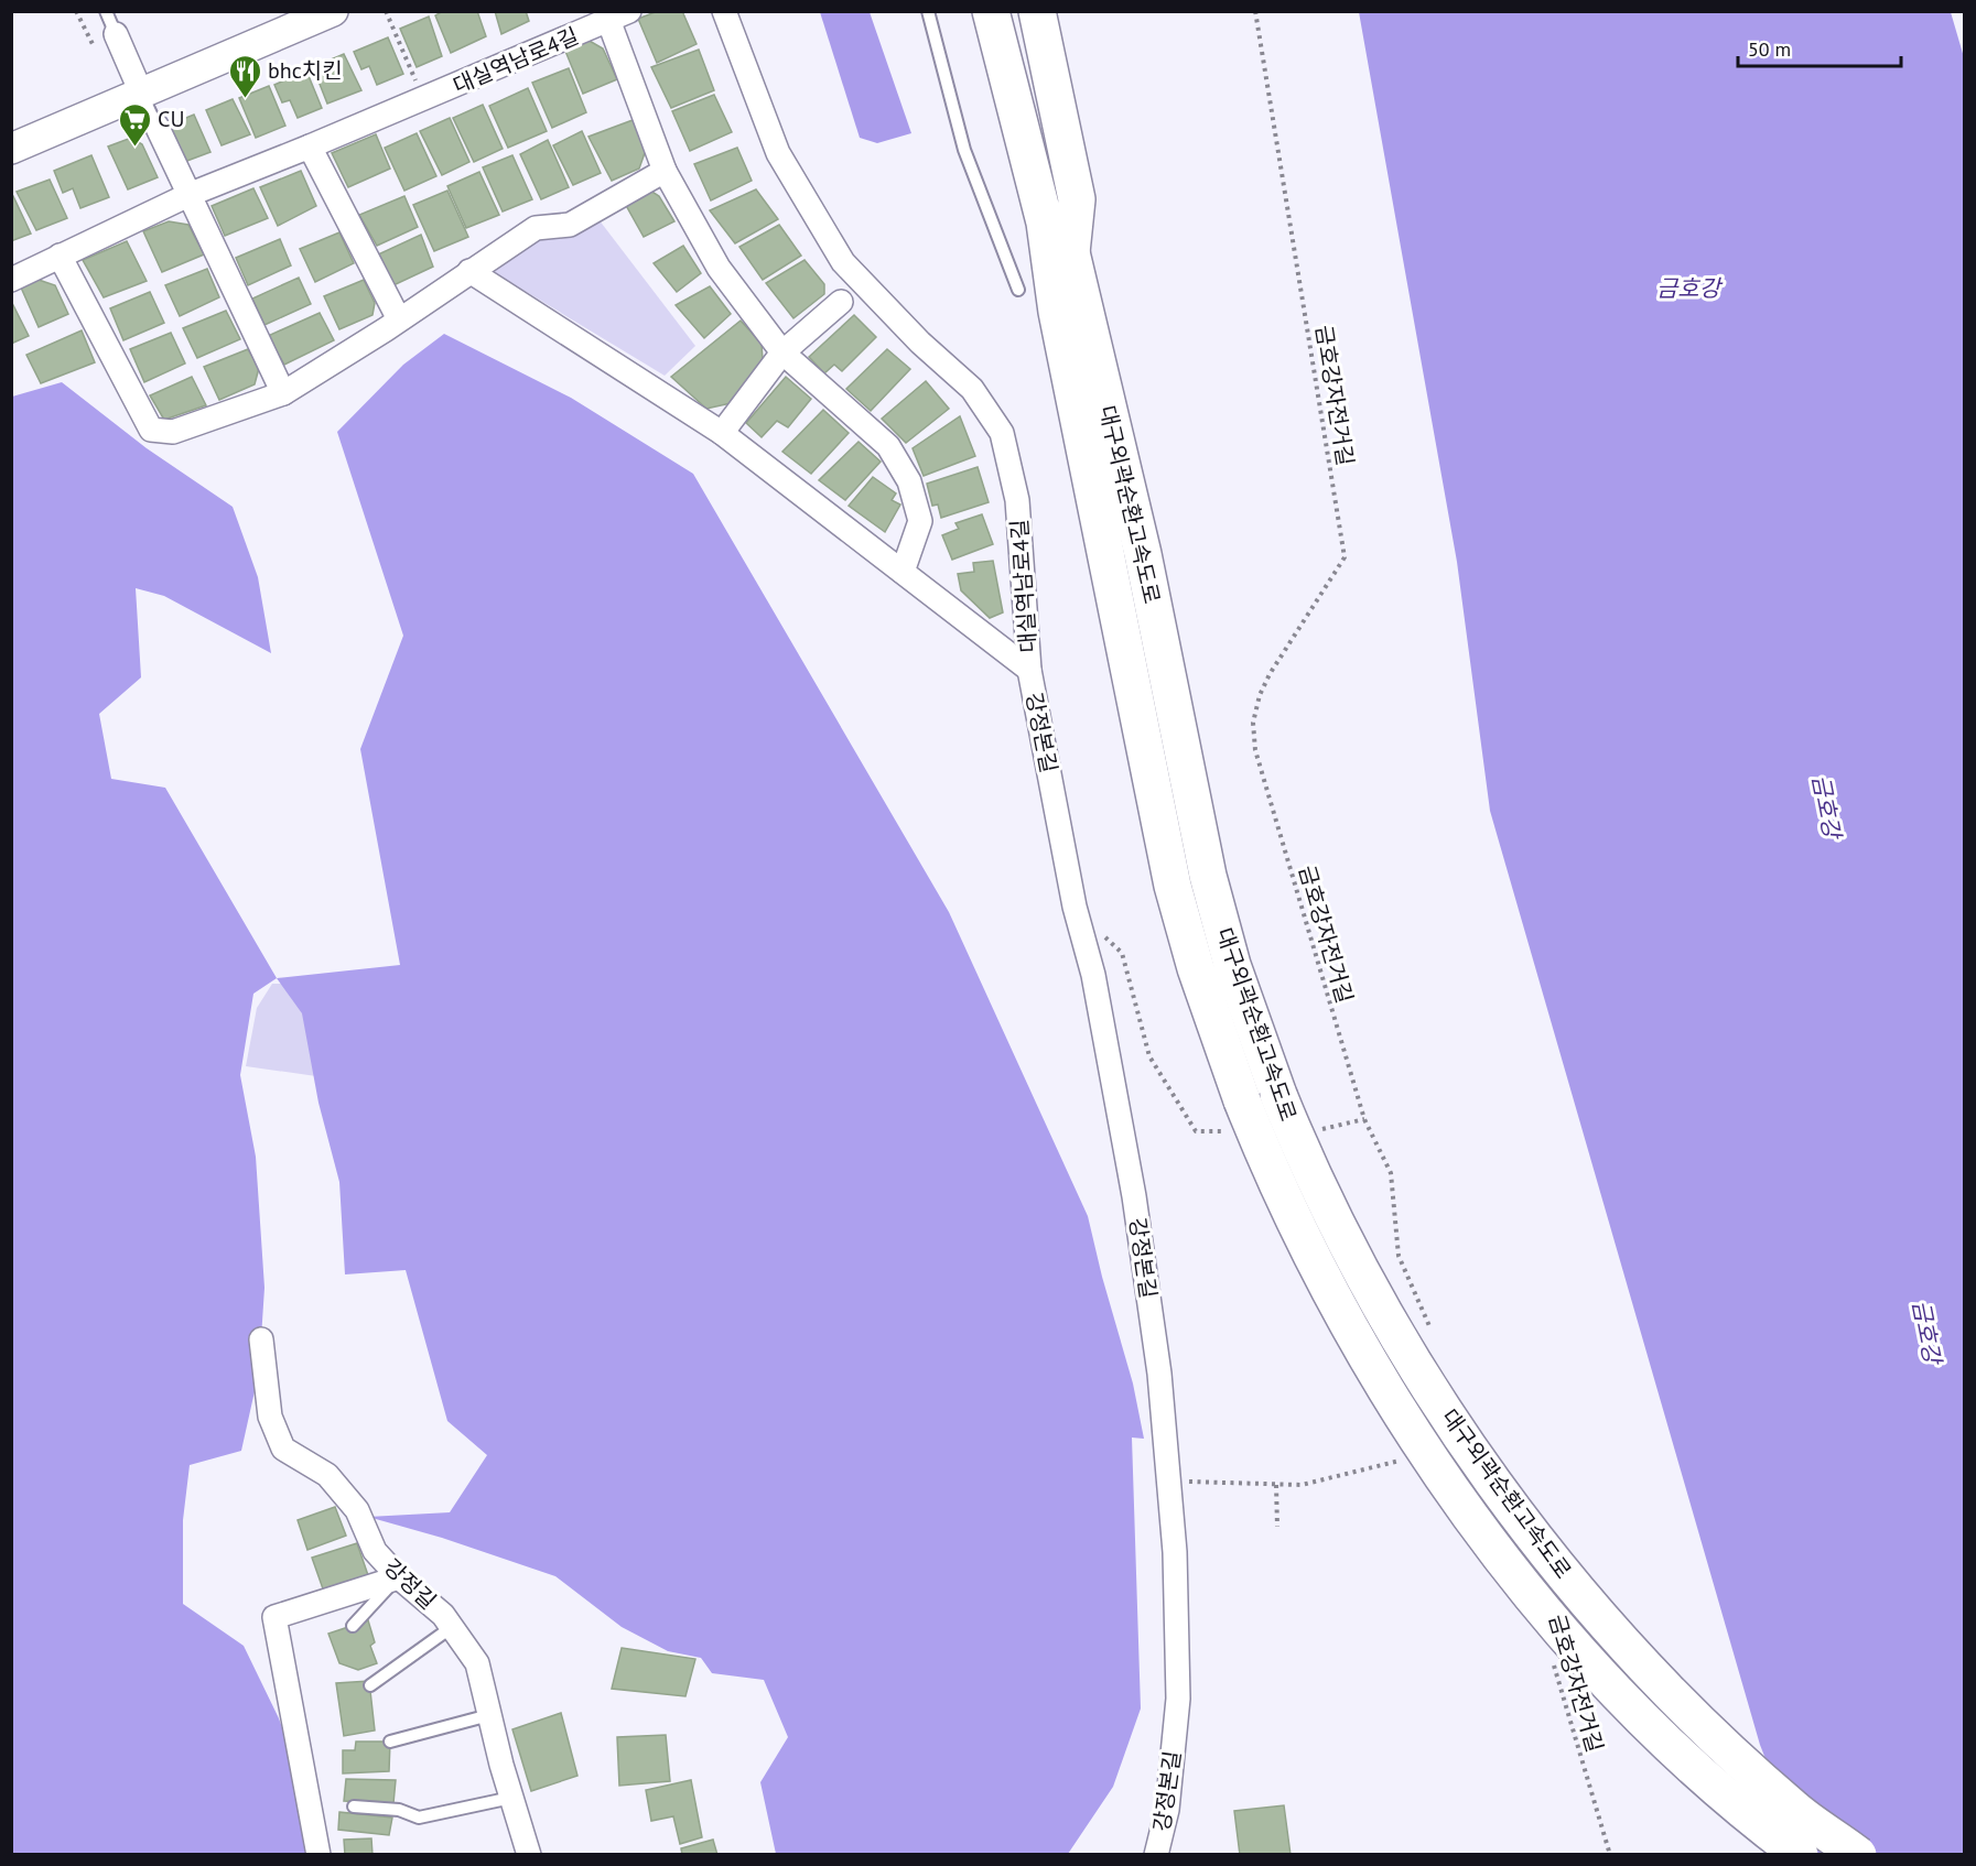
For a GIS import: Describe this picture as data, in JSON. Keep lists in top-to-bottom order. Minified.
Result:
{"streets":{"highway":["대구외곽순환고속도로"],"street":["대실역남로4길","강정본길","강정길"],"path":["금호강자전거길"]},"crossings":[["대실역남로4길","강정본길"]],"water":["금호강"],"places":{"restaurant":["bhc치킨"],"supermarket":["CU"]},"scale_bar":"50 m"}
